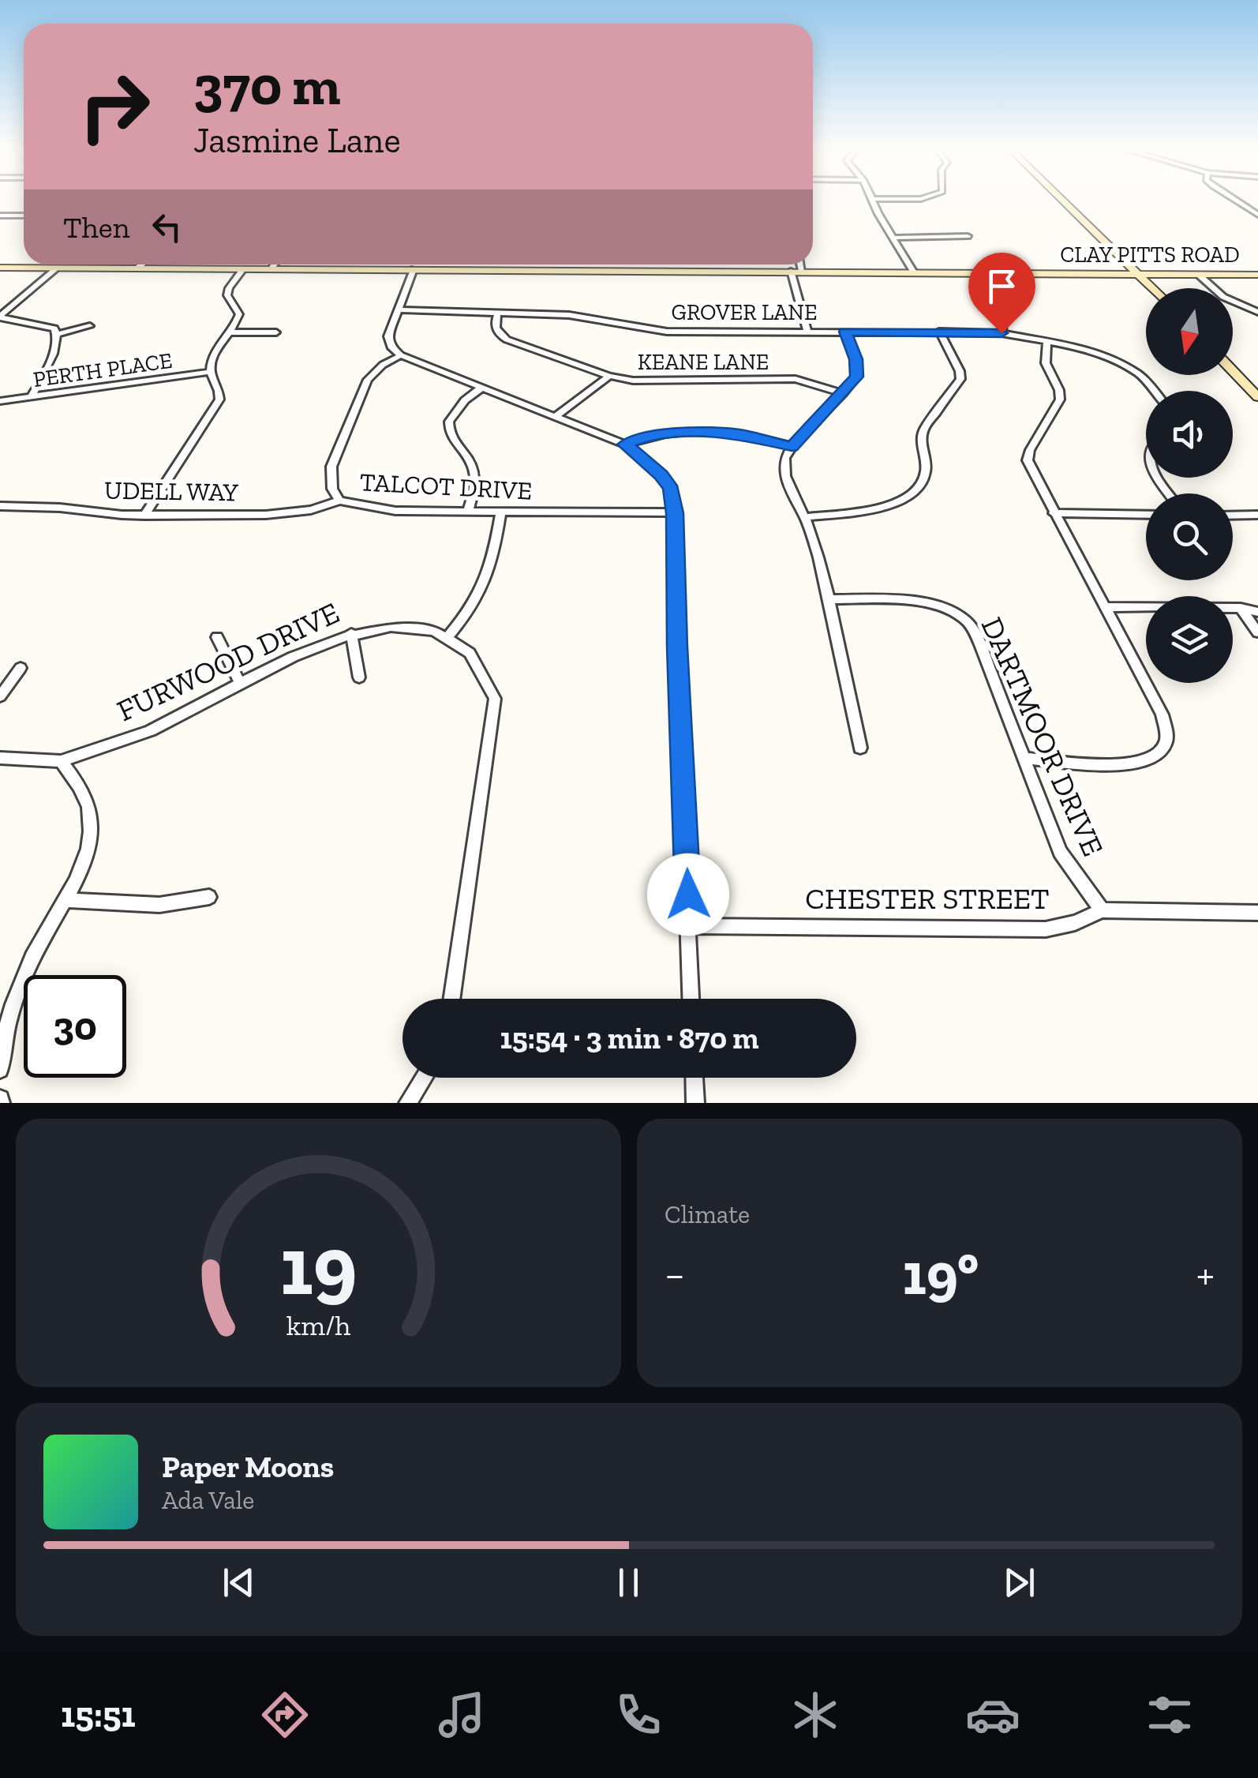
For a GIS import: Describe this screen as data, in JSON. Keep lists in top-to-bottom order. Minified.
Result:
{"streets":{"street":["CLAY PITTS ROAD","GROVER LANE","KEANE LANE","PERTH PLACE","TALCOT DRIVE","UDELL WAY","FURWOOD DRIVE","DARTMOOR DRIVE","CHESTER STREET"]},"crossings":[["GROVER LANE","KEANE LANE"],["TALCOT DRIVE","UDELL WAY"],["DARTMOOR DRIVE","CHESTER STREET"]],"north":"bottom","page":{"turn":["370 m","Jasmine Lane"],"then":"Then","limit":"30","trip":"15:54 · 3 min · 870 m","tile":"Climate","heat":["−","19°","+"],"song":["Paper Moons","Ada Vale"],"tabs":"15:51","gauge":["19","km/h"]}}
